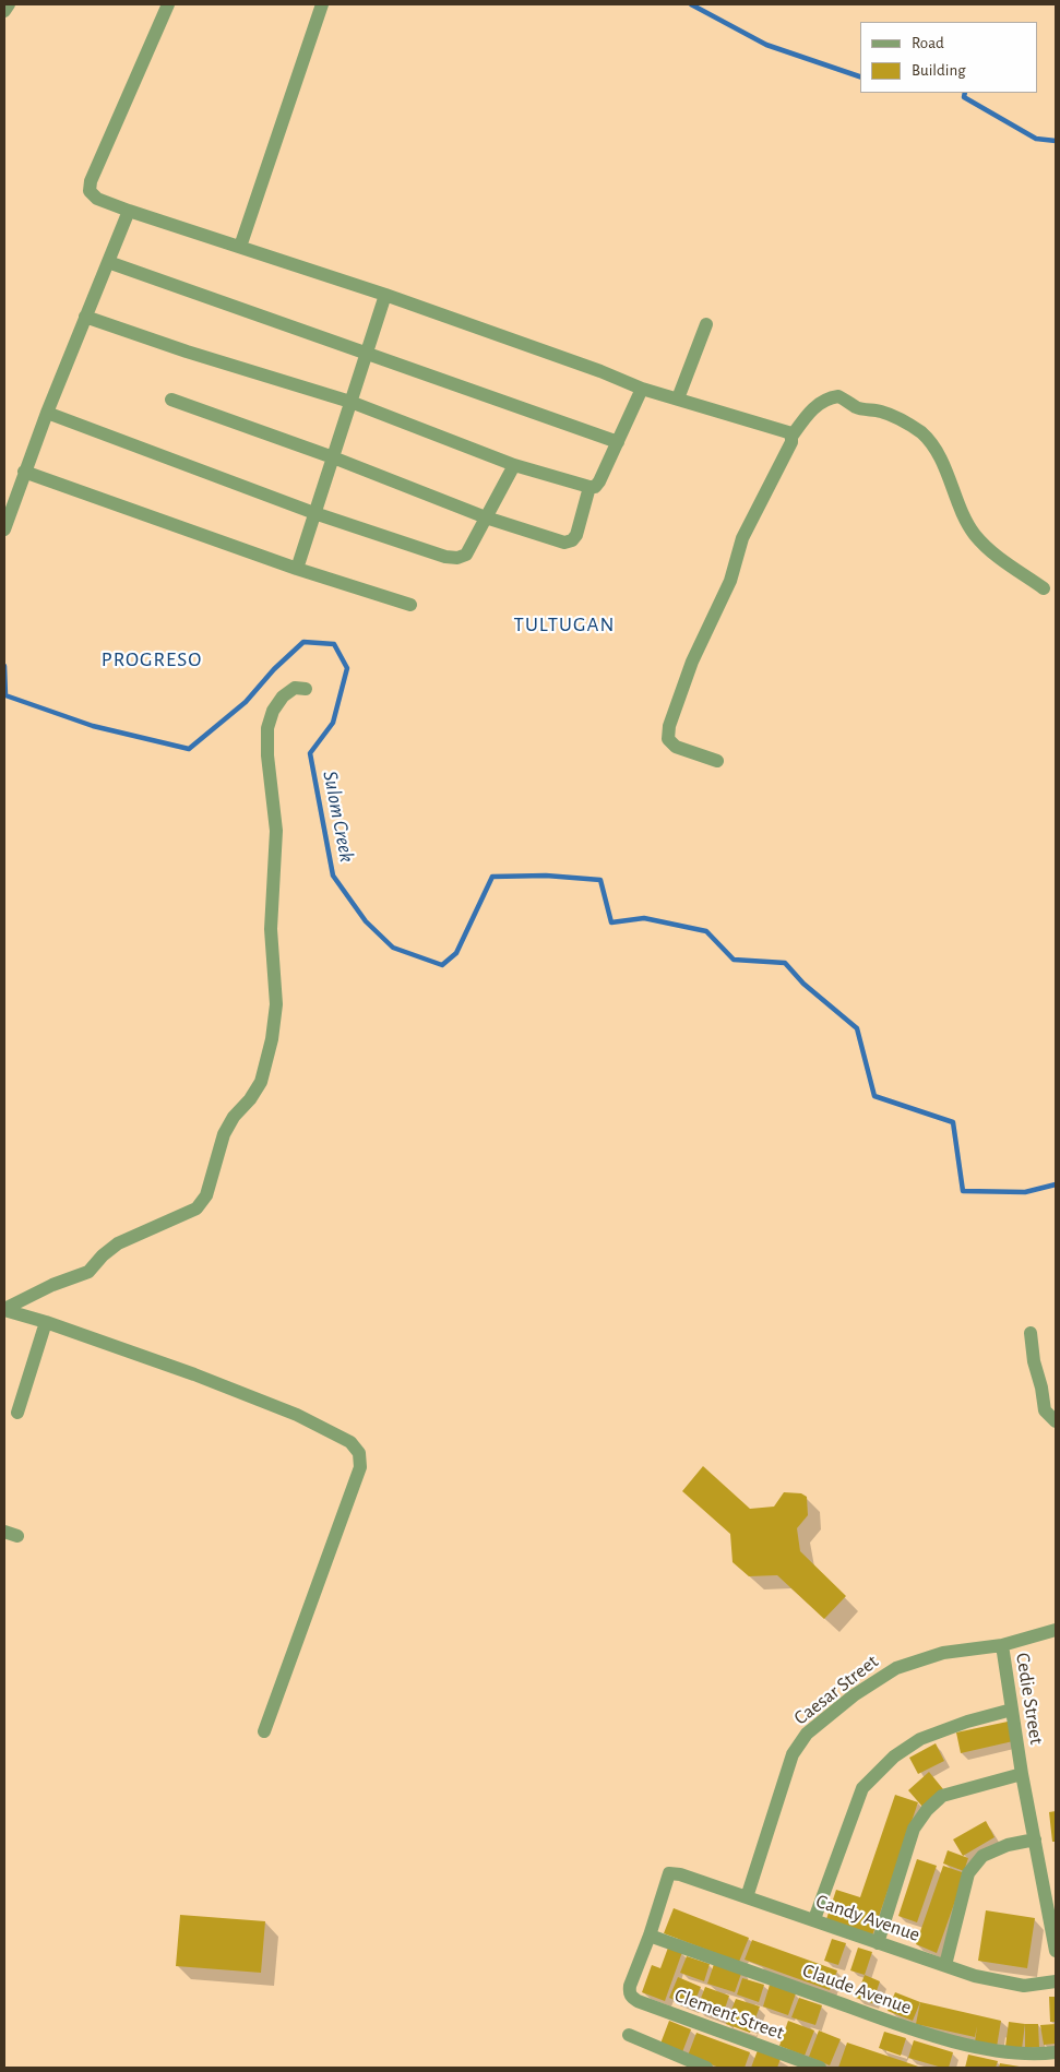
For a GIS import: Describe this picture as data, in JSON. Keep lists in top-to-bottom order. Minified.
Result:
{"streets":{"street":["Caesar Street","Cedie Street","Candy Avenue","Claude Avenue","Clement Street"]},"crossings":[["Caesar Street","Cedie Street"],["Caesar Street","Candy Avenue"],["Candy Avenue","Claude Avenue"],["Candy Avenue","Clement Street"],["Claude Avenue","Clement Street"]],"districts":["TULTUGAN","PROGRESO"],"water":["Sulom Creek"],"legend":["Road","Building"]}
